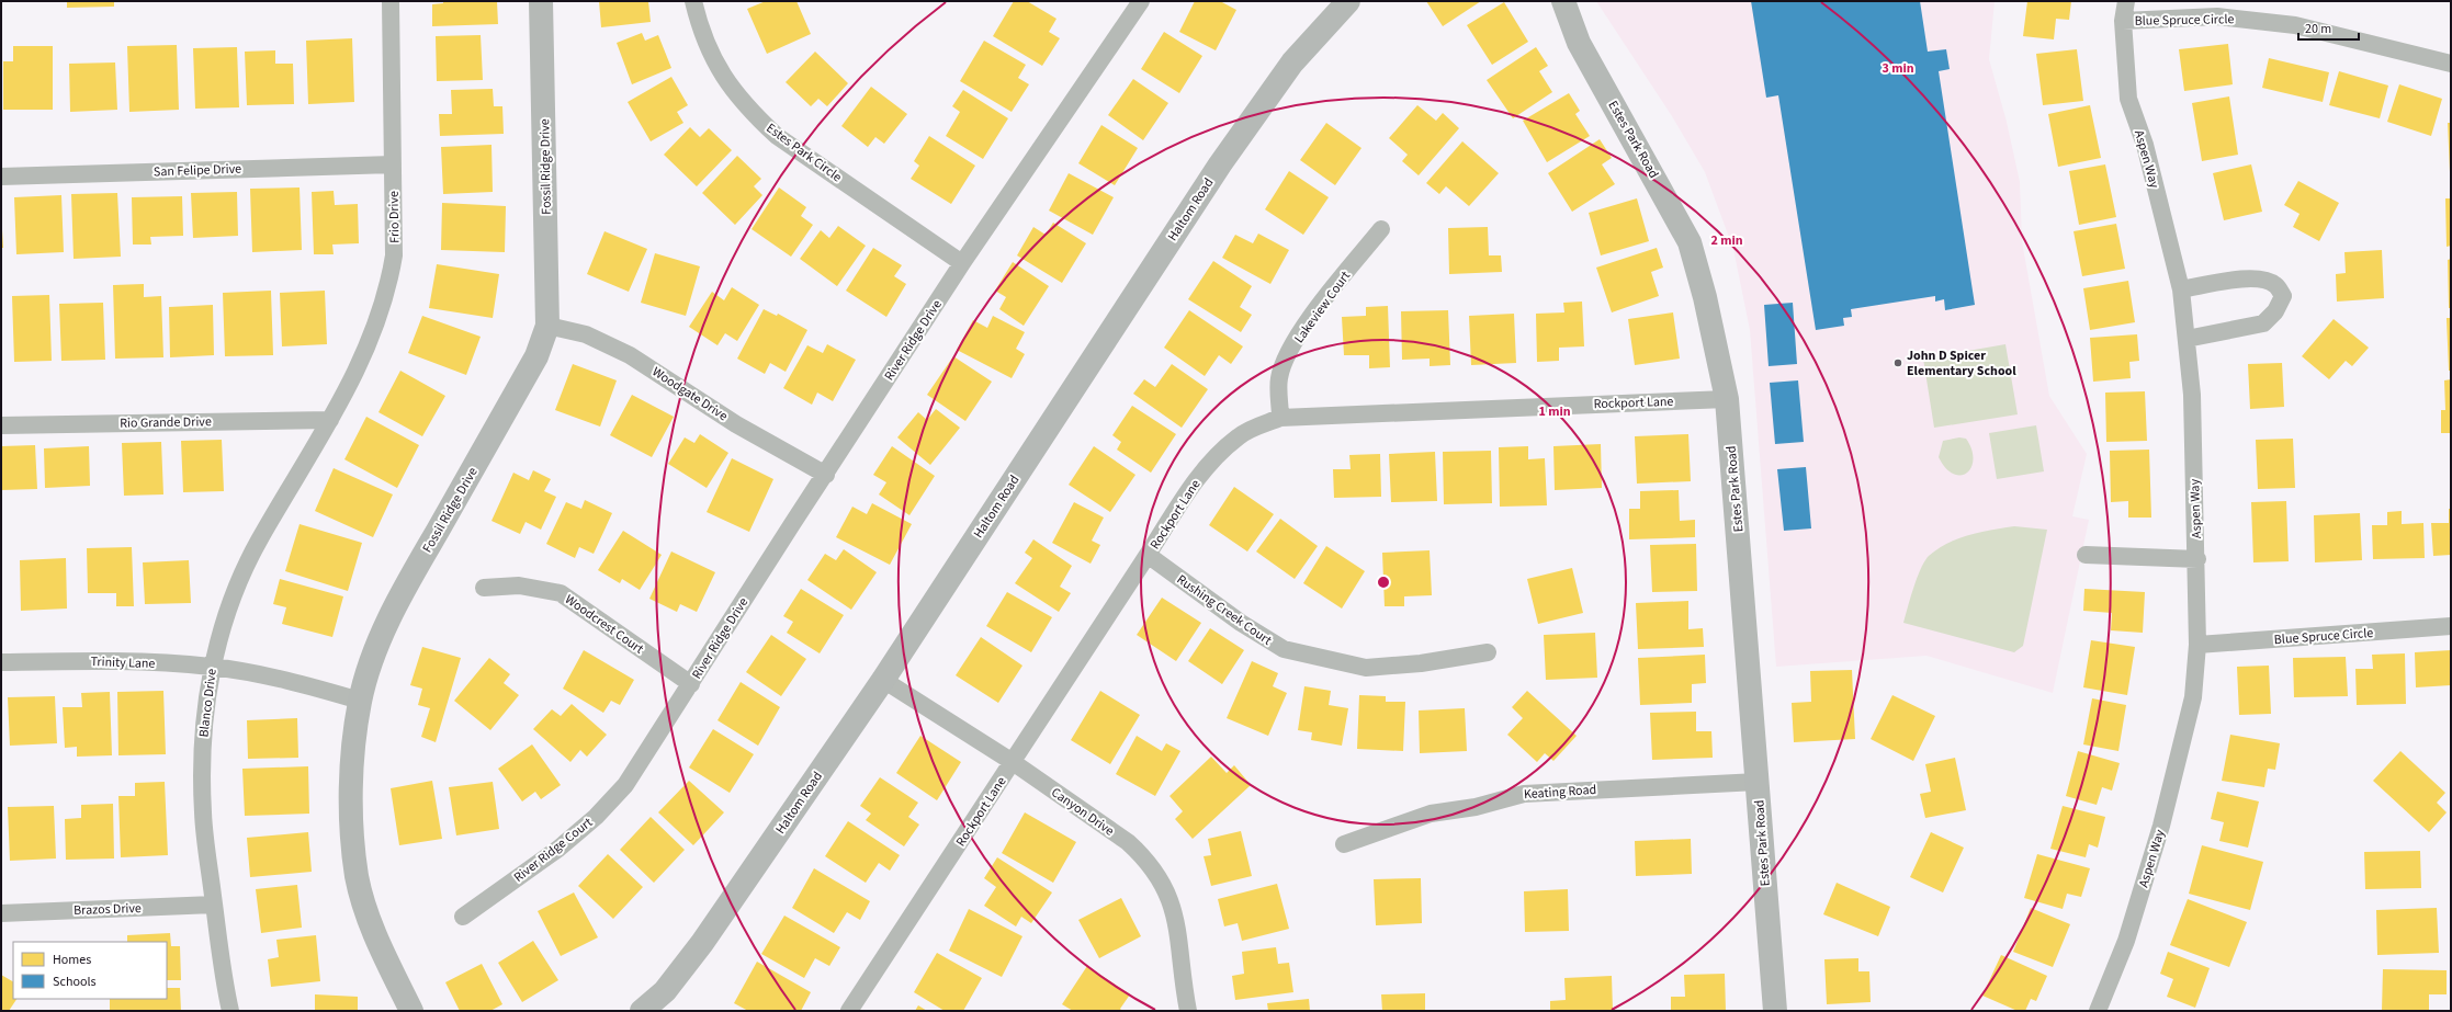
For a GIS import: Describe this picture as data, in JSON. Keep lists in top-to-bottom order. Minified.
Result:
{"streets":{"street":["Blue Spruce Circle","Estes Park Road","Estes Park Circle","Aspen Way","Fossil Ridge Drive","San Felipe Drive","Haltom Road","Frio Drive","Lakeview Court","River Ridge Drive","Woodgate Drive","Rockport Lane","Rio Grande Drive","Rushing Creek Court","Woodcrest Court","Trinity Lane","Blanco Drive","Keating Road","Canyon Drive","River Ridge Court","Brazos Drive"]},"crossings":[["Blue Spruce Circle","Aspen Way"],["Estes Park Road","Rockport Lane"],["Estes Park Road","Keating Road"],["Estes Park Circle","River Ridge Drive"],["Fossil Ridge Drive","Woodgate Drive"],["Fossil Ridge Drive","Trinity Lane"],["San Felipe Drive","Frio Drive"],["Haltom Road","Canyon Drive"],["Frio Drive","Rio Grande Drive"],["Frio Drive","Blanco Drive"],["Lakeview Court","Rockport Lane"],["River Ridge Drive","Woodgate Drive"],["River Ridge Drive","Woodcrest Court"],["River Ridge Drive","River Ridge Court"],["Rockport Lane","Rushing Creek Court"],["Rockport Lane","Canyon Drive"],["Rio Grande Drive","Blanco Drive"],["Woodcrest Court","River Ridge Court"],["Trinity Lane","Blanco Drive"],["Blanco Drive","Brazos Drive"]],"places":["John D Spicer Elementary School"],"legend":["Homes","Schools"],"scale_bar":"20 m","rings":["3 min","2 min","1 min"]}
